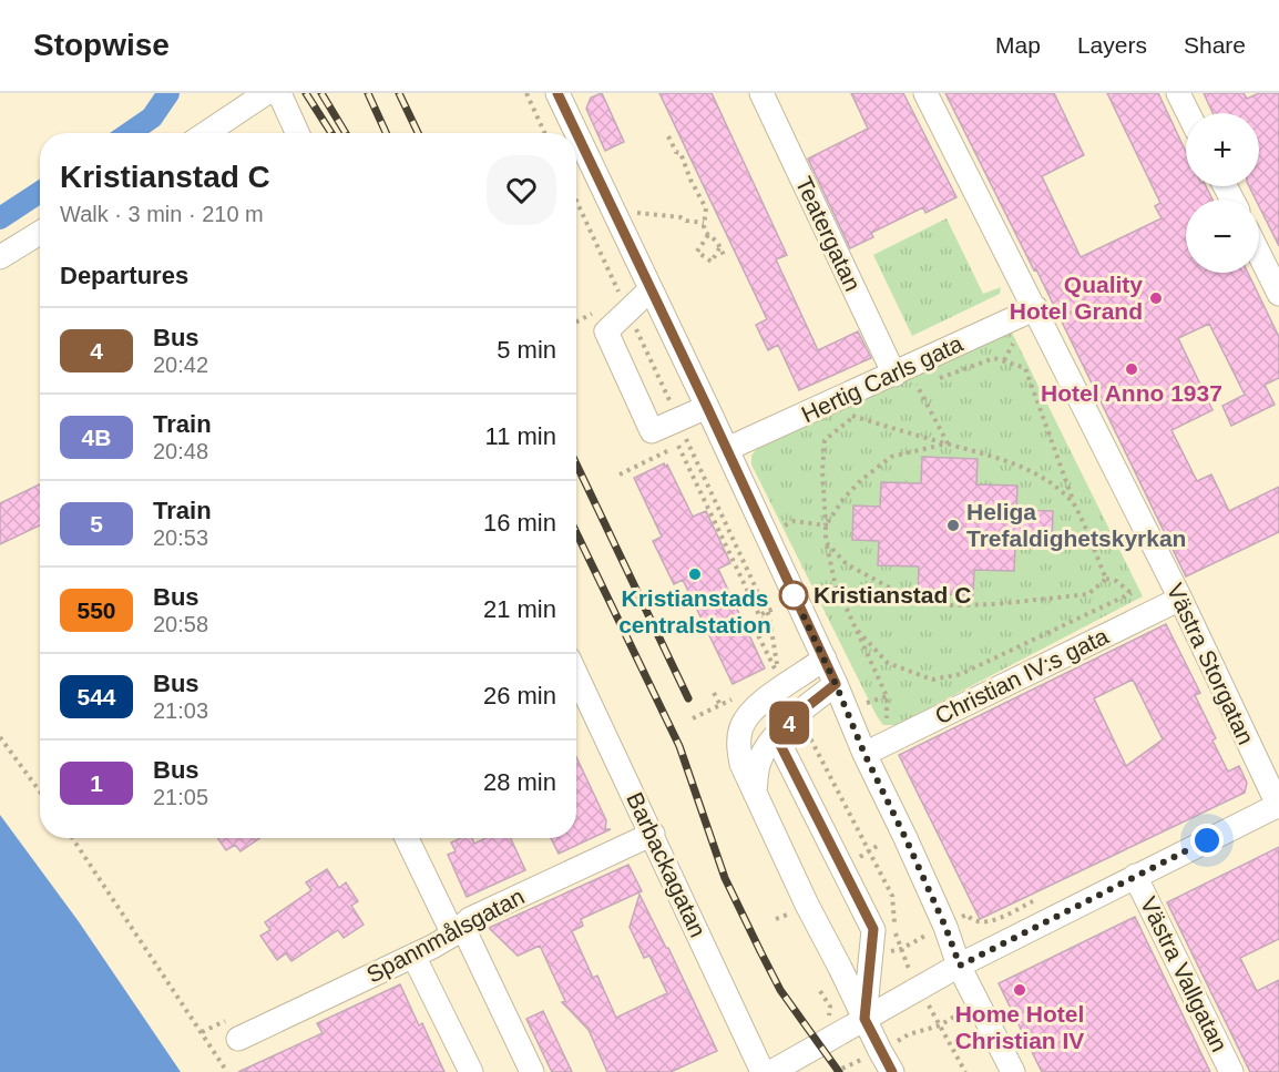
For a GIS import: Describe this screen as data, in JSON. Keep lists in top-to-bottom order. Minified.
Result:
{"streets":{"street":["Teatergatan","Hertig Carls gata","Västra Storgatan","Christian IV:s gata","Barbackagatan","Spannmålsgatan","Västra Vallgatan"]},"crossings":[["Teatergatan","Hertig Carls gata"],["Hertig Carls gata","Västra Storgatan"],["Västra Storgatan","Christian IV:s gata"],["Barbackagatan","Spannmålsgatan"]],"places":["Quality Hotel Grand","Hotel Anno 1937","Heliga Trefaldighetskyrkan","Kristianstads centralstation","Kristianstad C","Home Hotel Christian IV"],"lines":["bus line 4"],"page":{"header":"Stopwise","nav":["Map","Layers","Share"],"on_map":"4","map_buttons":["+","−"],"heading":[["Kristianstad C","Walk · 3 min · 210 m"],"Departures"],"list":[{"mark":"4","name":"Bus","note":"20:42","value":"5 min"},{"mark":"4B","name":"Train","note":"20:48","value":"11 min"},{"mark":"5","name":"Train","note":"20:53","value":"16 min"},{"mark":"550","name":"Bus","note":"20:58","value":"21 min"},{"mark":"544","name":"Bus","note":"21:03","value":"26 min"},{"mark":"1","name":"Bus","note":"21:05","value":"28 min"}]}}
